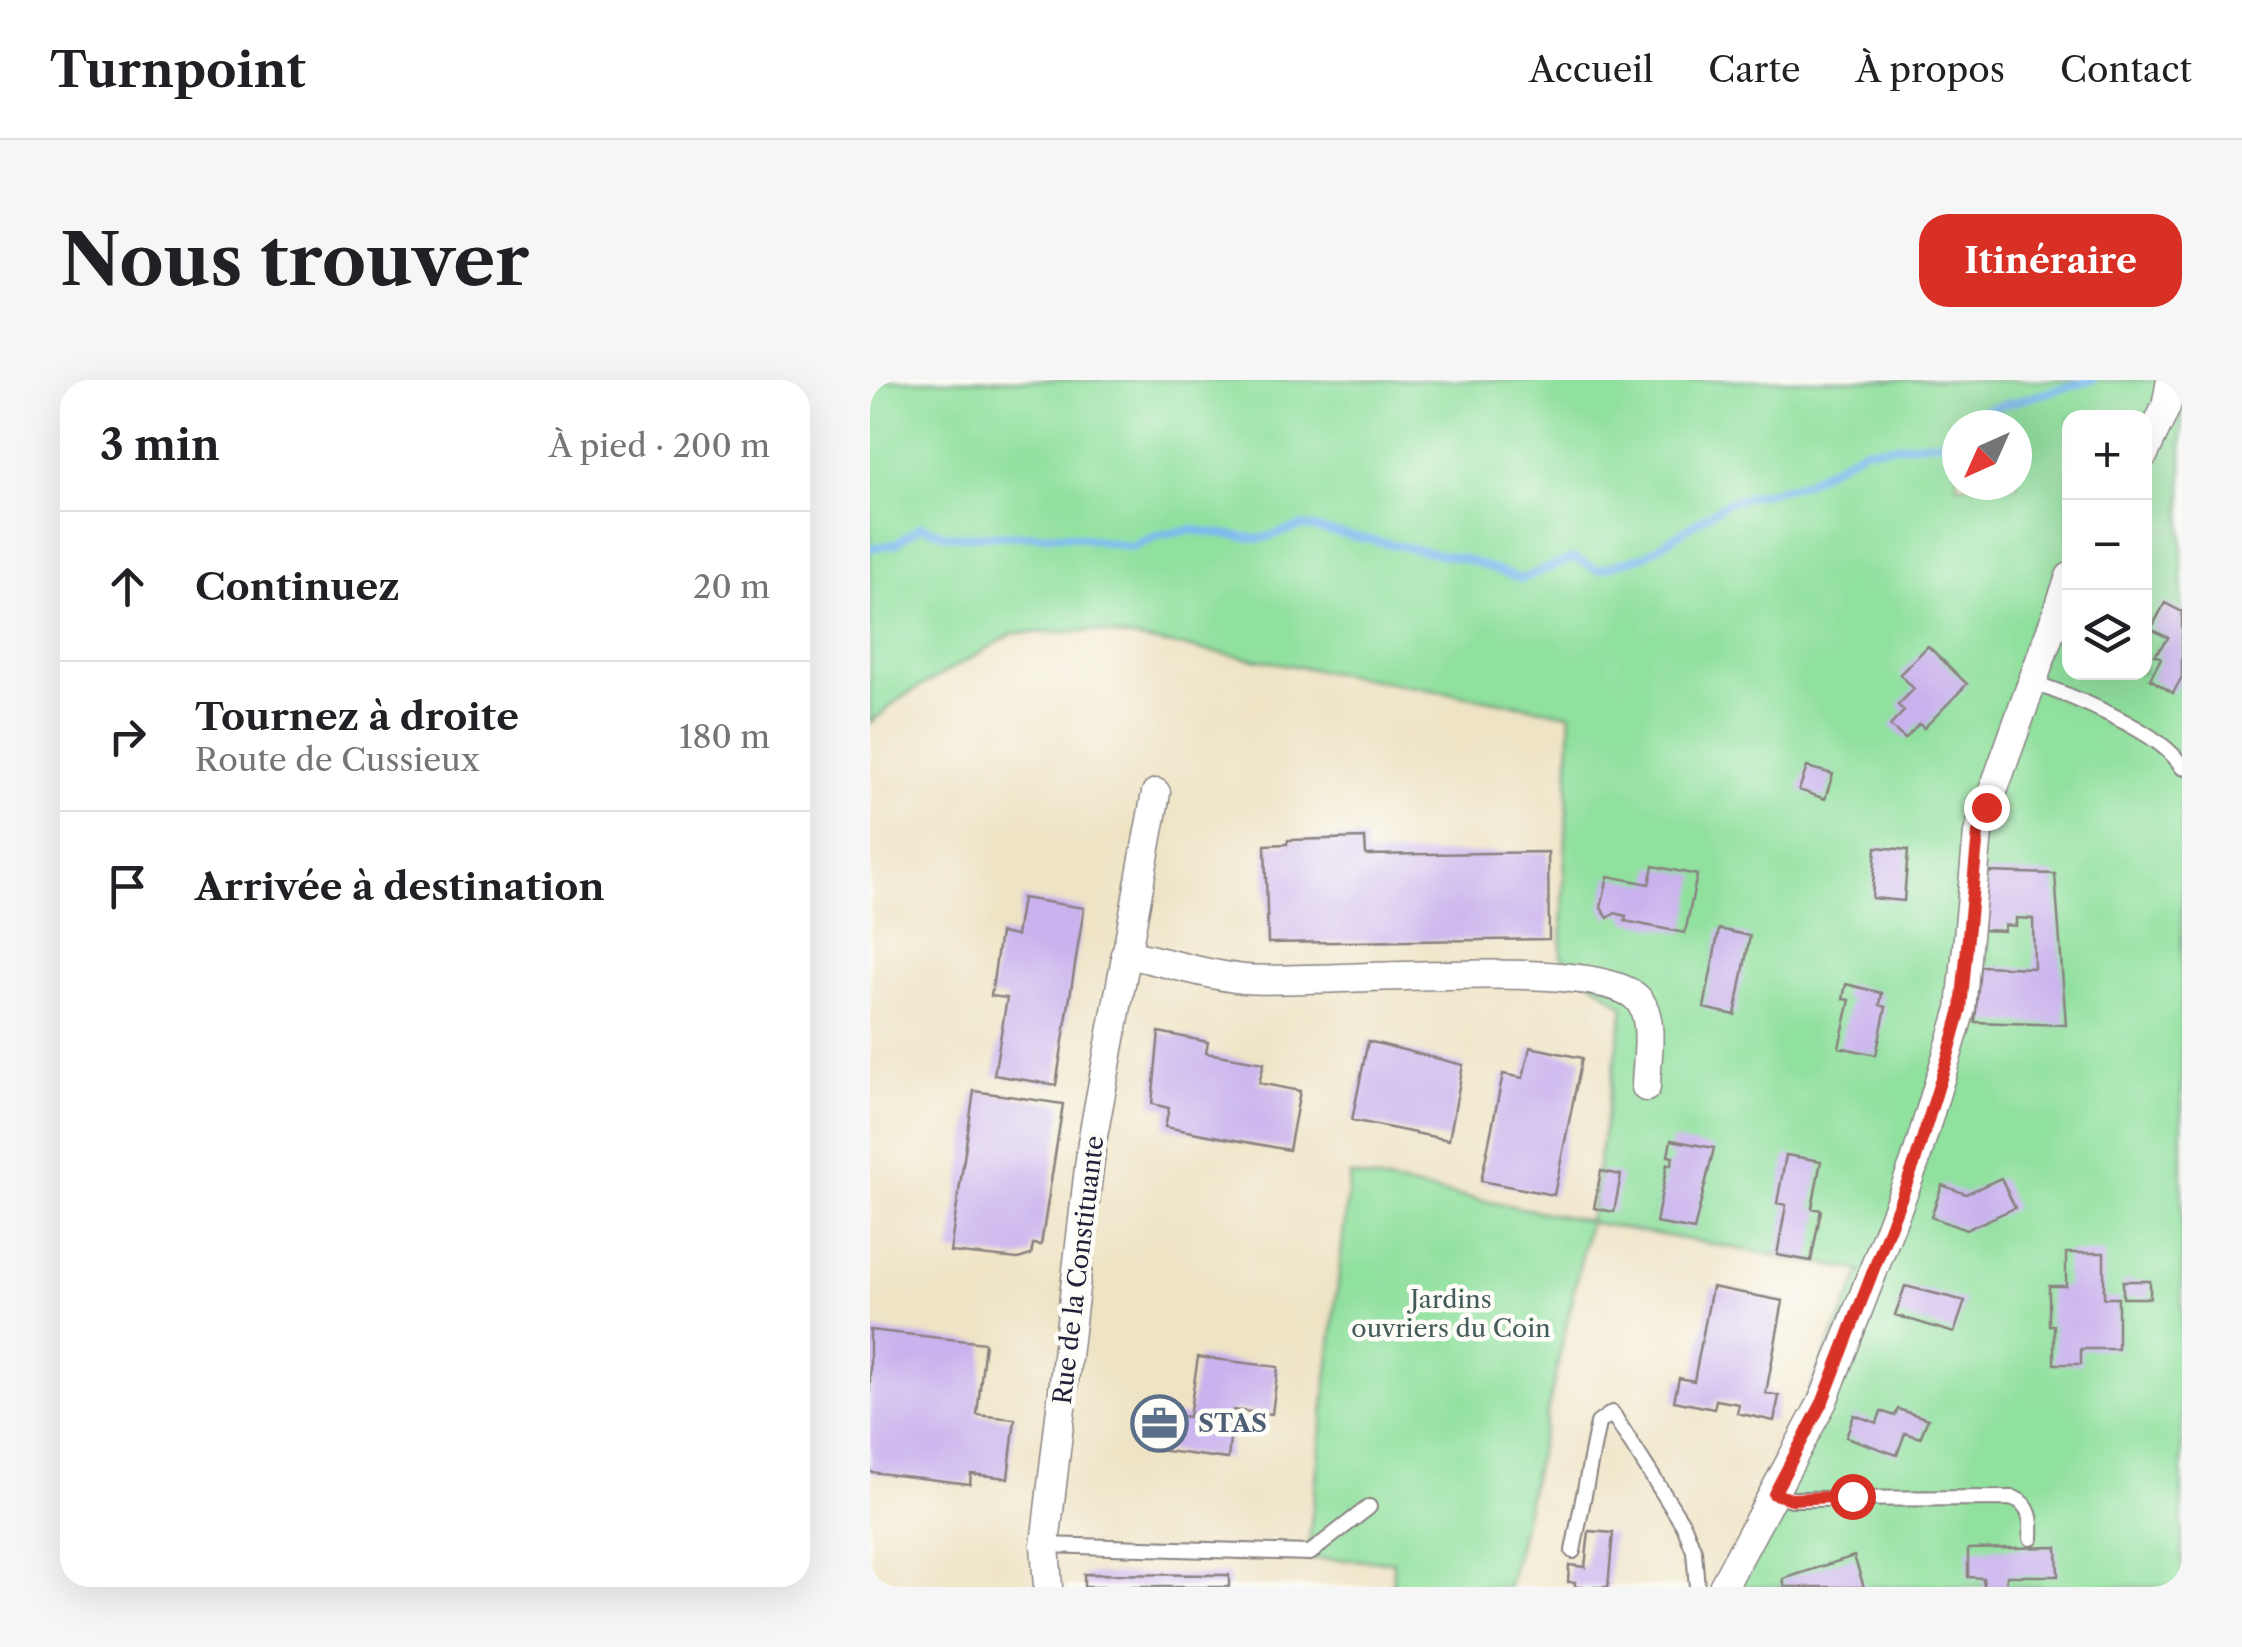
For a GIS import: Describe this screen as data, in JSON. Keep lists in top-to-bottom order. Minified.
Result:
{"streets":{"street":["Rue de la Constituante"]},"parks":["Jardins ouvriers du Coin"],"places":{"office":["STAS"]},"north":"bottom left","page":{"header":"Turnpoint","nav":["Accueil","Carte","À propos","Contact"],"buttons":"Itinéraire","title":"Nous trouver","heading":["3 min","À pied · 200 m"],"map_buttons":["+","−"],"list":[["Continuez","20 m"],["Tournez à droite","Route de Cussieux","180 m"],"Arrivée à destination"]}}
